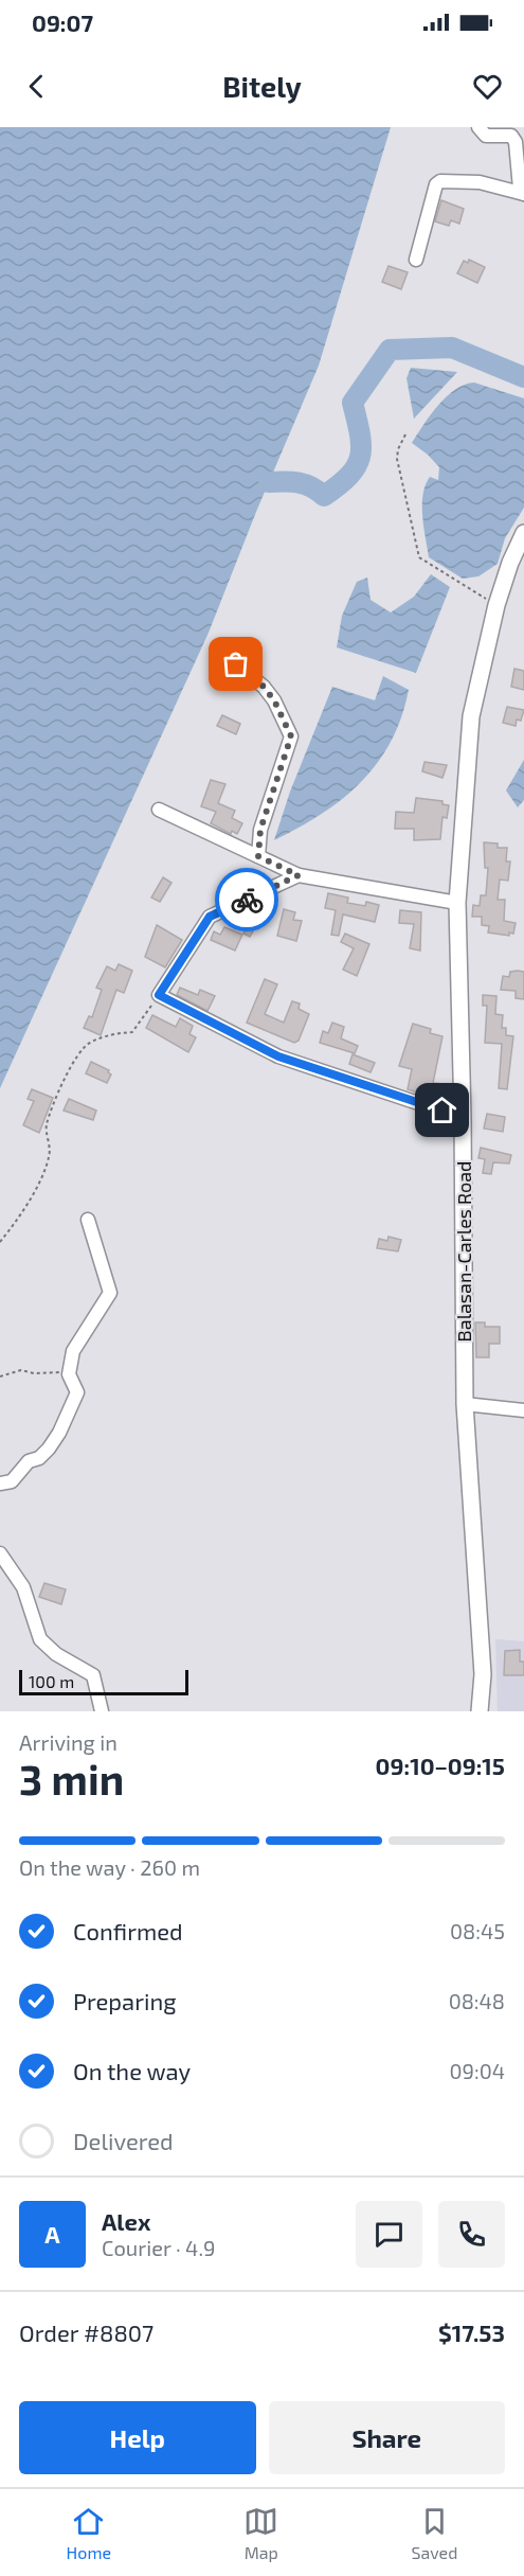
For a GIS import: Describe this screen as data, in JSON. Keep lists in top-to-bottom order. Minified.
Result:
{"streets":{"main road":["Balasan-Carles Road"]},"scale_bar":"100 m","page":{"status":"09:07","header":"Bitely","scale":"100 m","heading":["3 min","Arriving in","09:10–09:15"],"panel":["Alex","Courier · 4.9","Order #8807","$17.53"],"bar":"On the way · 260 m","list":[["Confirmed","08:45"],["Preparing","08:48"],["On the way","09:04"],"Delivered"],"round":"A","buttons":["Help","Share"],"tabs":["Home","Map","Saved"]}}
